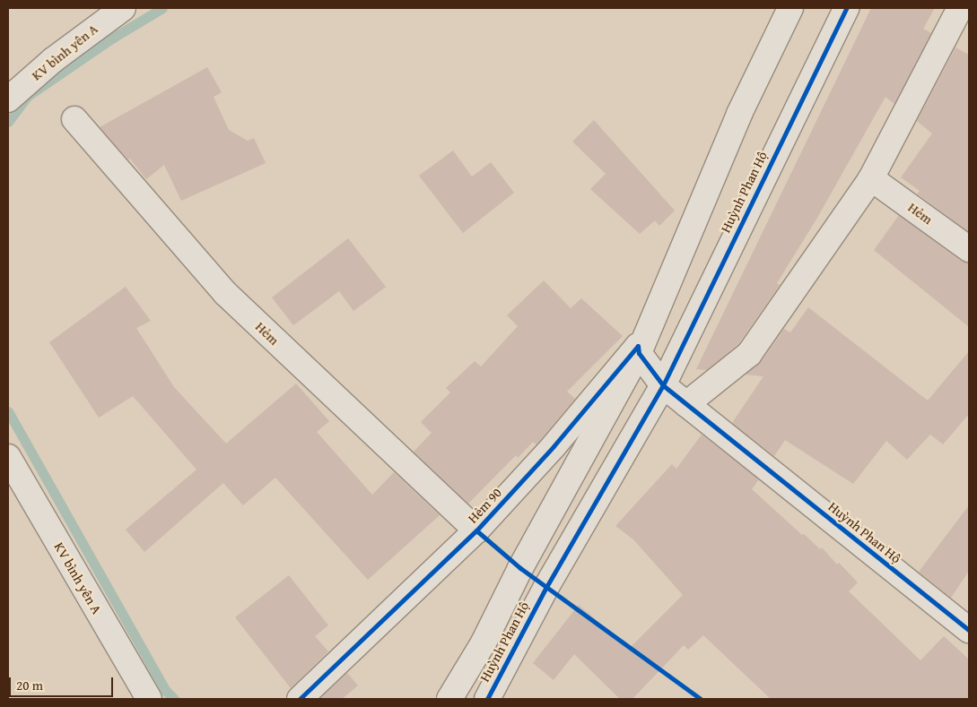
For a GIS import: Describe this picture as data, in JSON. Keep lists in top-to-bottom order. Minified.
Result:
{"streets":{"street":["KV bình yên A","Huỳnh Phan Hộ","Hẻm","Hẻm 90"]},"crossings":[["Huỳnh Phan Hộ","Hẻm 90"],["Hẻm","Hẻm 90"]],"scale_bar":"20 m"}
